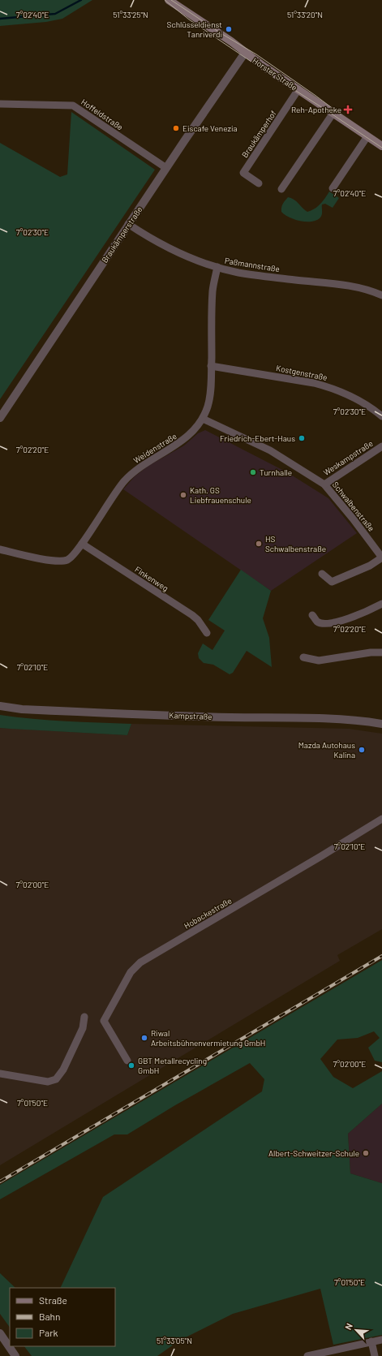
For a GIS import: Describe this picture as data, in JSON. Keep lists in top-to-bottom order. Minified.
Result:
{"streets":{"main road":["Horster Straße"],"street":["Hoffeldstraße","Braukämperhof","Braukämperstraße","Paßmannstraße","Kostgenstraße","Weidenstraße","Weskampstraße","Schwalbenstraße","Finkenweg","Kampstraße","Hobackestraße"]},"crossings":[["Horster Straße","Braukämperhof"],["Horster Straße","Braukämperstraße"],["Hoffeldstraße","Braukämperstraße"],["Braukämperstraße","Paßmannstraße"],["Paßmannstraße","Weidenstraße"],["Kostgenstraße","Weidenstraße"],["Weidenstraße","Schwalbenstraße"],["Weidenstraße","Finkenweg"],["Weskampstraße","Schwalbenstraße"]],"places":{"other":["Schlüsseldienst Tanriverdi","Eiscafe Venezia","Friedrich-Ebert-Haus","Turnhalle","Kath. GS Liebfrauenschule","HS Schwalbenstraße","Mazda Autohaus Kalina","Riwal Arbeitsbühnenvermietung GmbH","GBT Metallrecycling GmbH","Albert-Schweitzer-Schule"],"health":["Reh-Apotheke"]},"legend":["Straße","Bahn","Park"],"north":"top left","coordinates":["7°02'40\"E","51°33'25\"N","51°33'20\"N","7°02'30\"E","7°02'20\"E","7°02'10\"E","7°02'00\"E","7°01'50\"E","51°33'05\"N"]}
